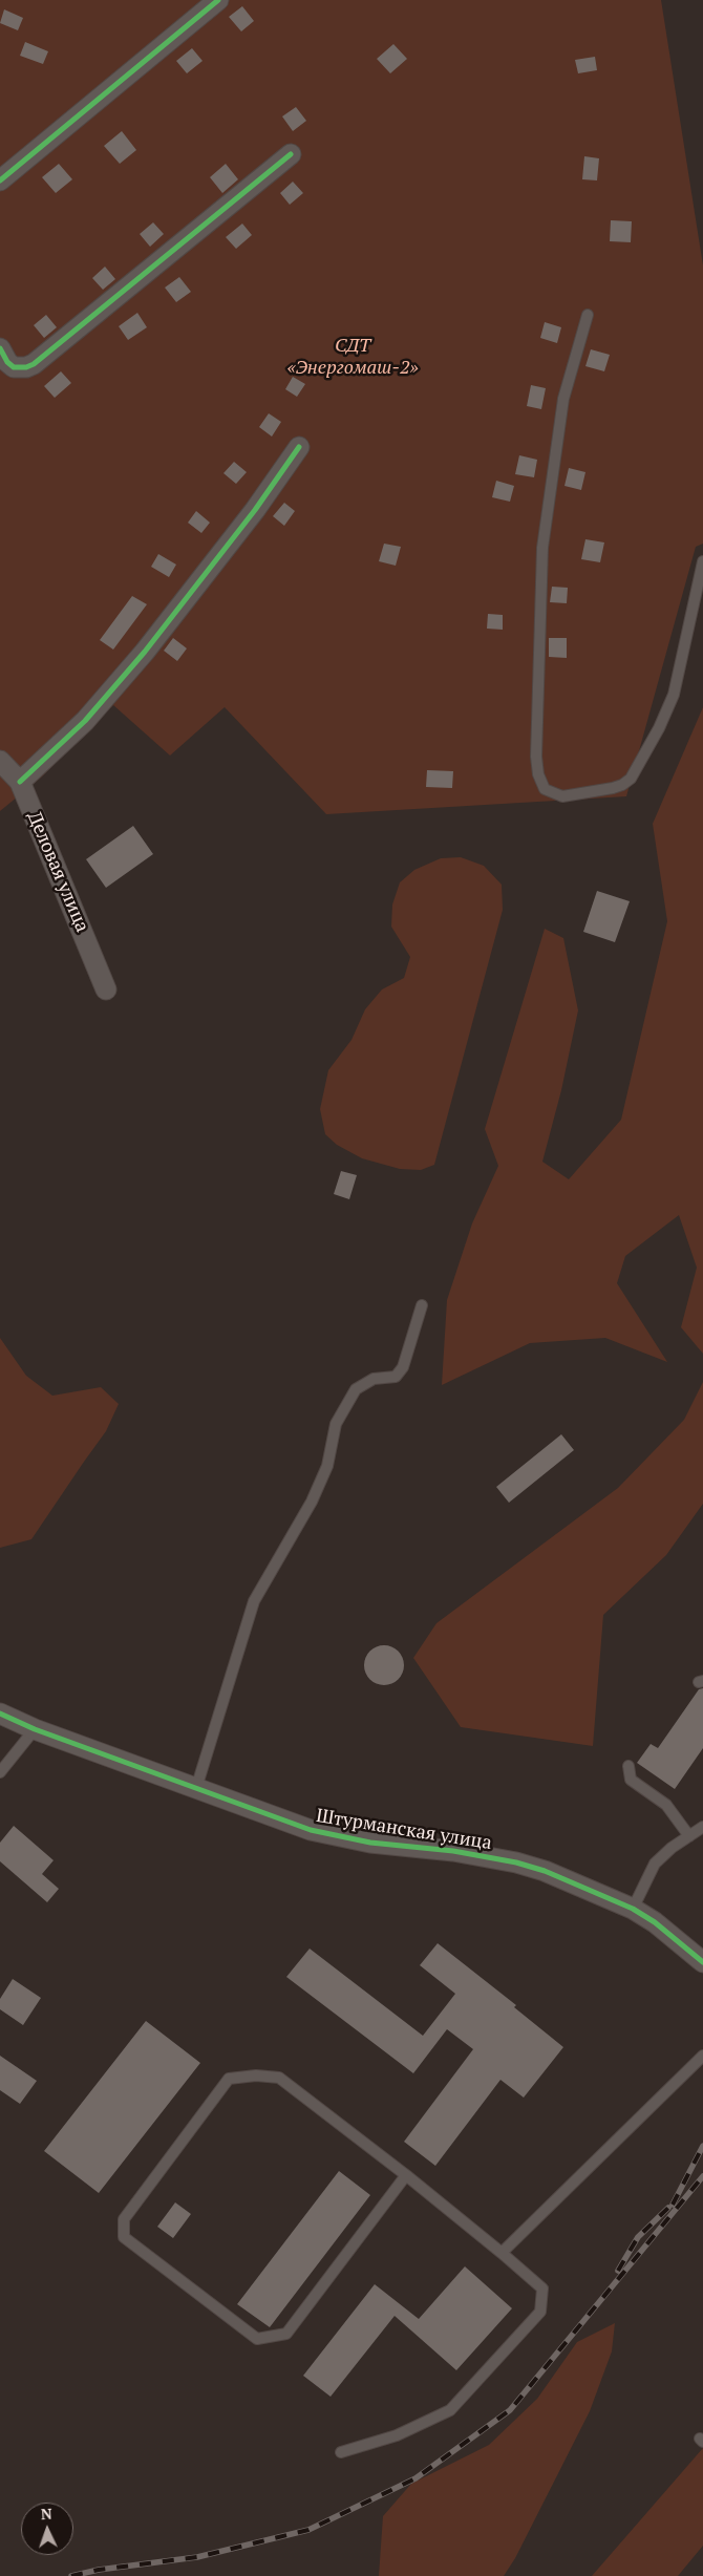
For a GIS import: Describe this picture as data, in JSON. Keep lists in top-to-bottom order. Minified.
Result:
{"streets":{"street":["Деловая улица","Штурманская улица"]},"parks":["СДТ «Энергомаш-2»"],"north":"top"}
